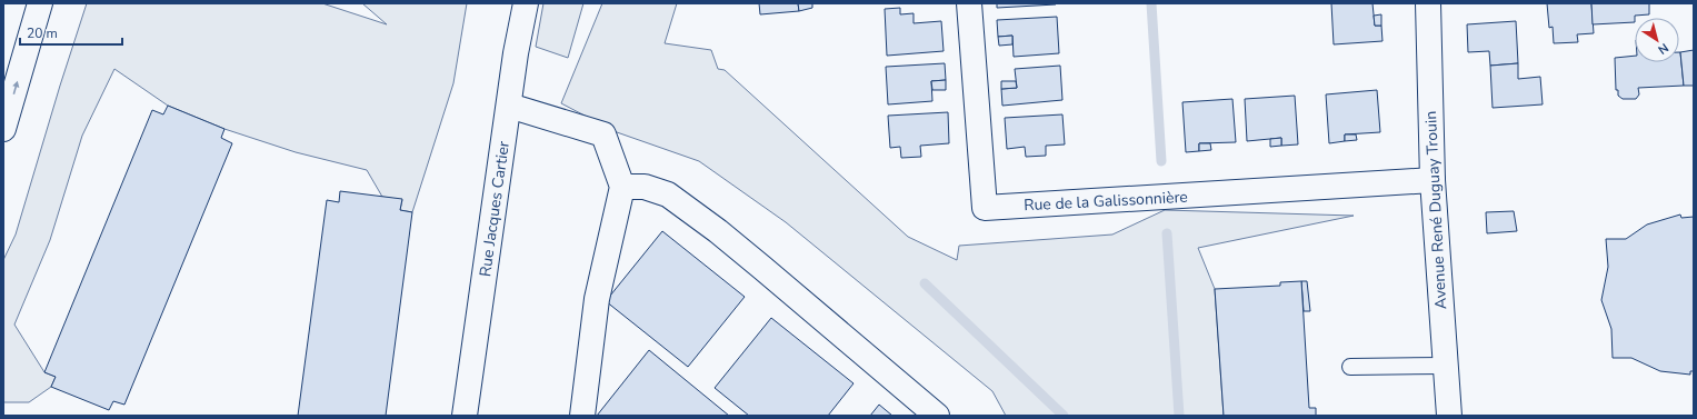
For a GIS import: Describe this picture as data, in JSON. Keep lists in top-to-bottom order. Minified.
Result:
{"streets":{"street":["Rue de la Galissonnière","Rue Jacques Cartier","Avenue René Duguay Trouin"]},"crossings":[["Rue de la Galissonnière","Avenue René Duguay Trouin"]],"scale_bar":"20 m","north":"bottom right"}
